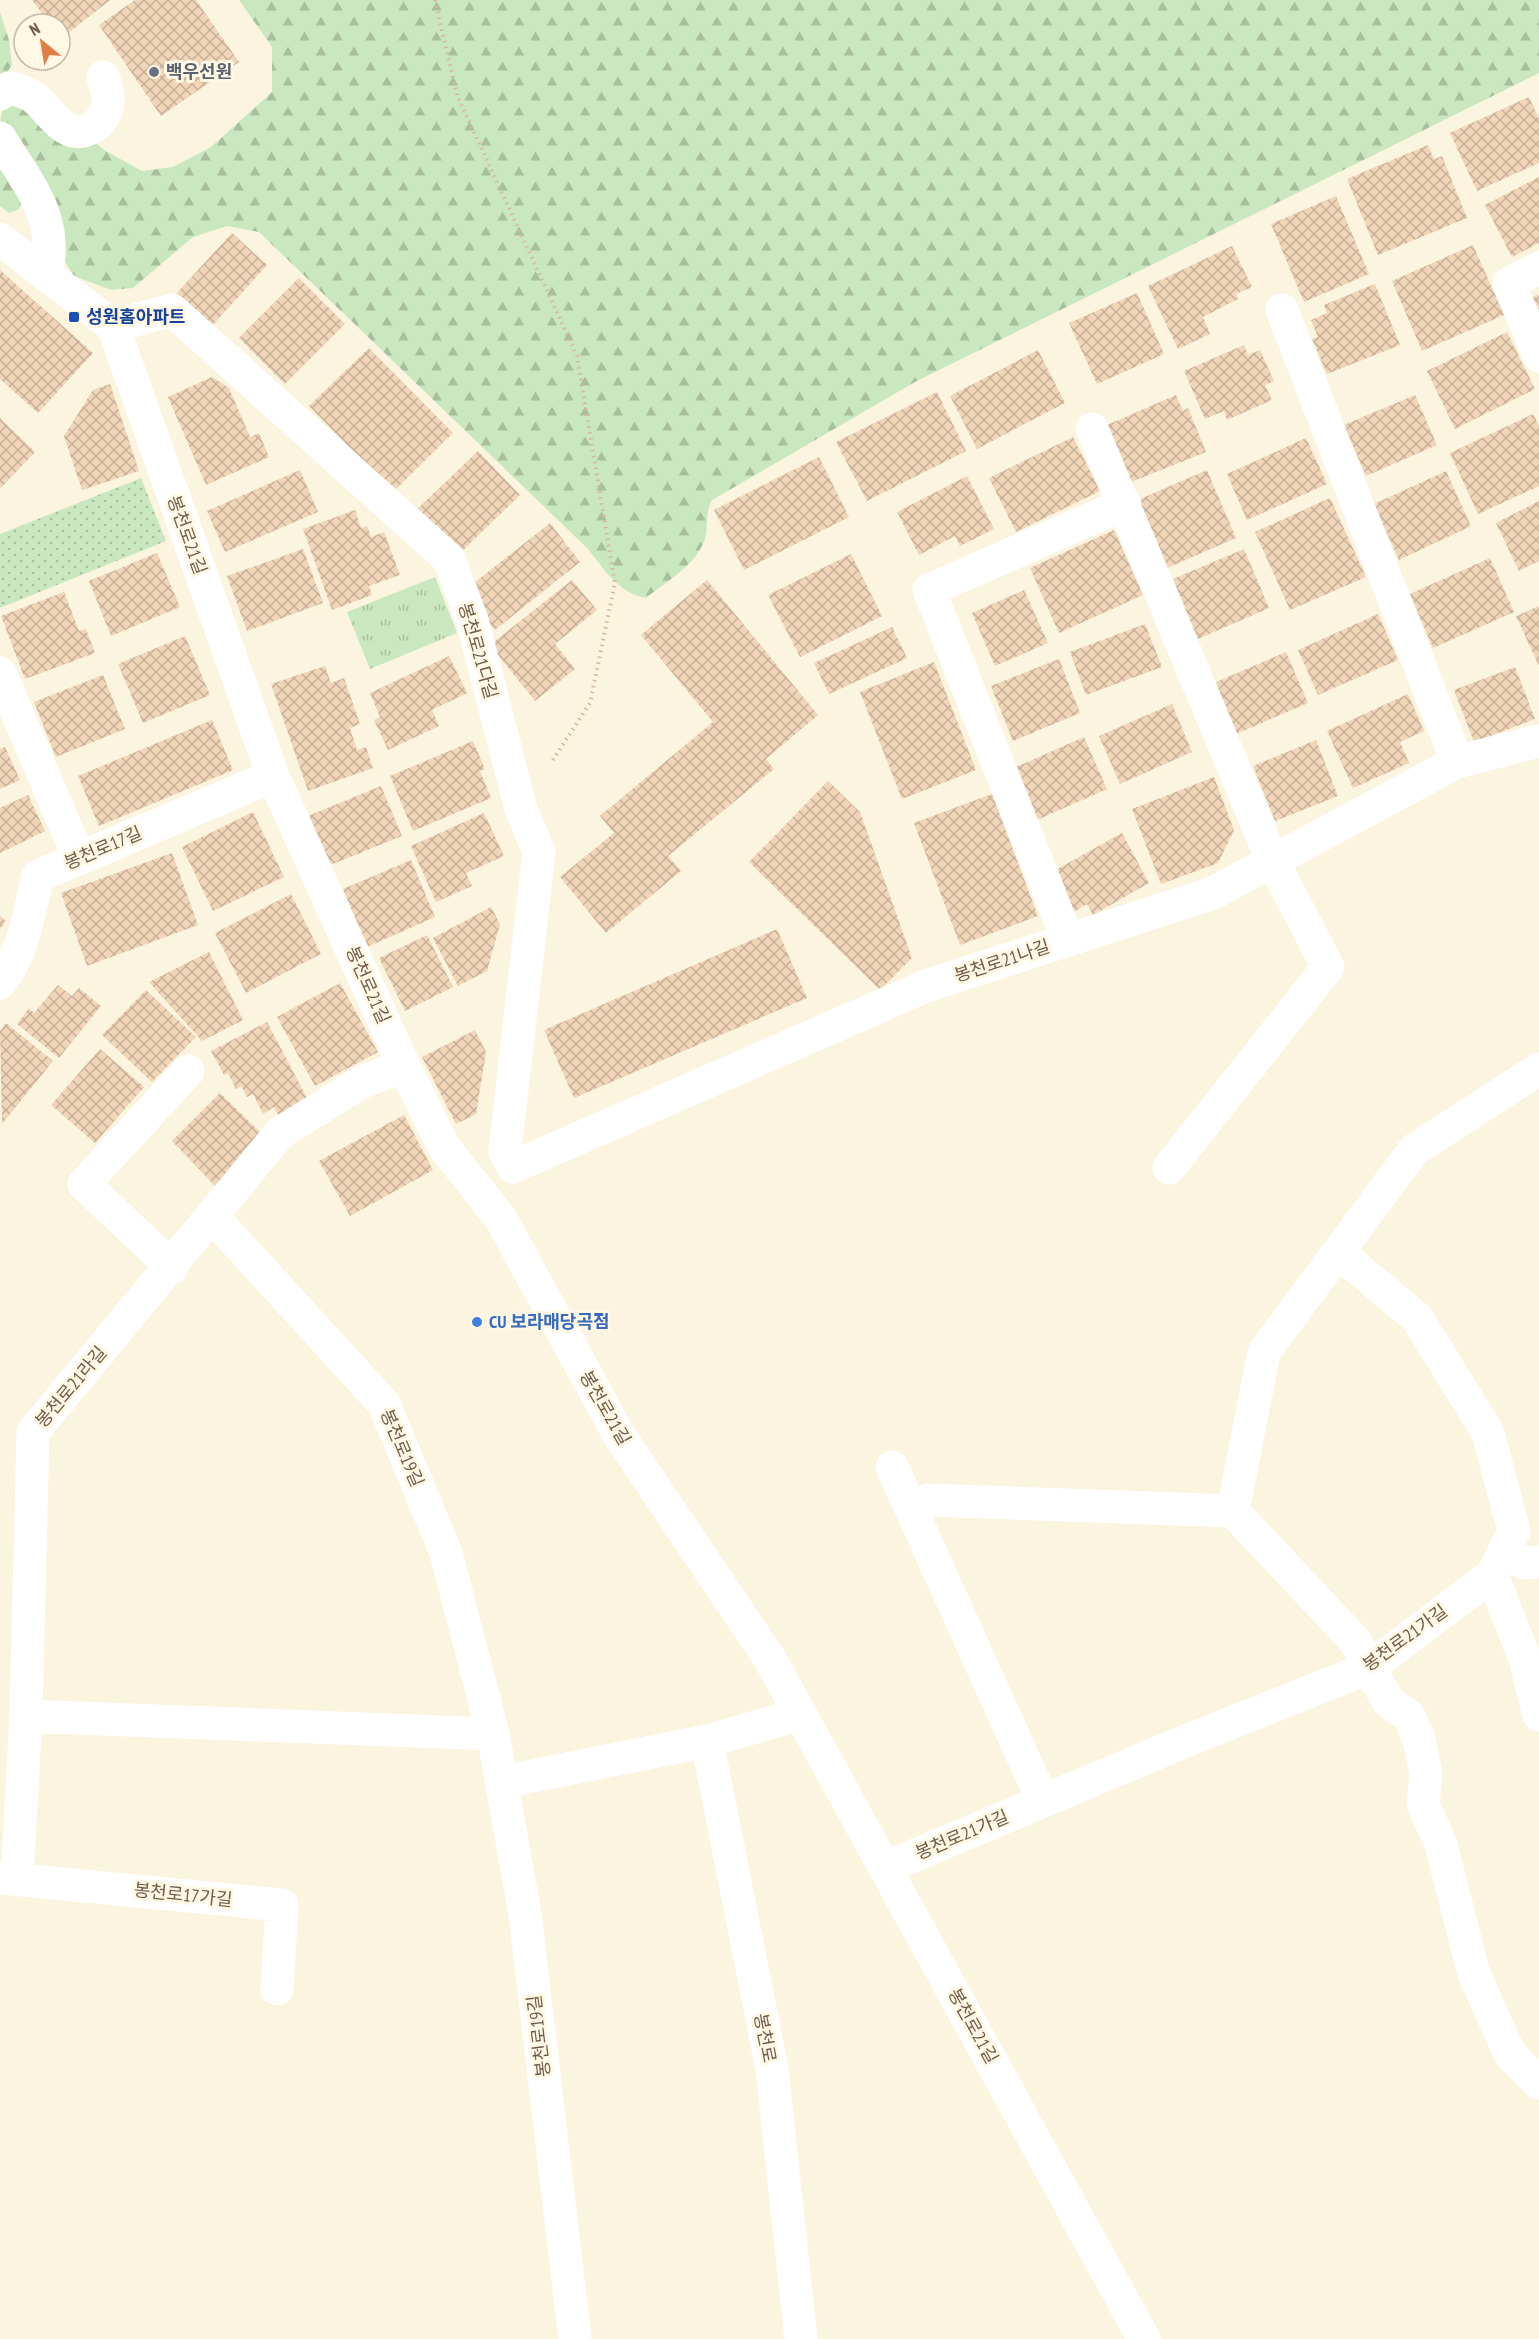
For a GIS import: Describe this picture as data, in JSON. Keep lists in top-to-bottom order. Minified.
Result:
{"streets":{"street":["봉천로21길","봉천로21다길","봉천로17길","봉천로21나길","봉천로21라길","봉천로19길","봉천로21가길","봉천로17가길","봉천로"]},"crossings":[["봉천로21길","봉천로21다길"],["봉천로21길","봉천로17길"],["봉천로21길","봉천로21라길"],["봉천로21길","봉천로21가길"],["봉천로21다길","봉천로21나길"],["봉천로21라길","봉천로19길"],["봉천로21라길","봉천로17가길"]],"places":{"other":["백우선원","CU 보라매당곡점"],"transit":["성원홈아파트"]},"north":"top left"}
